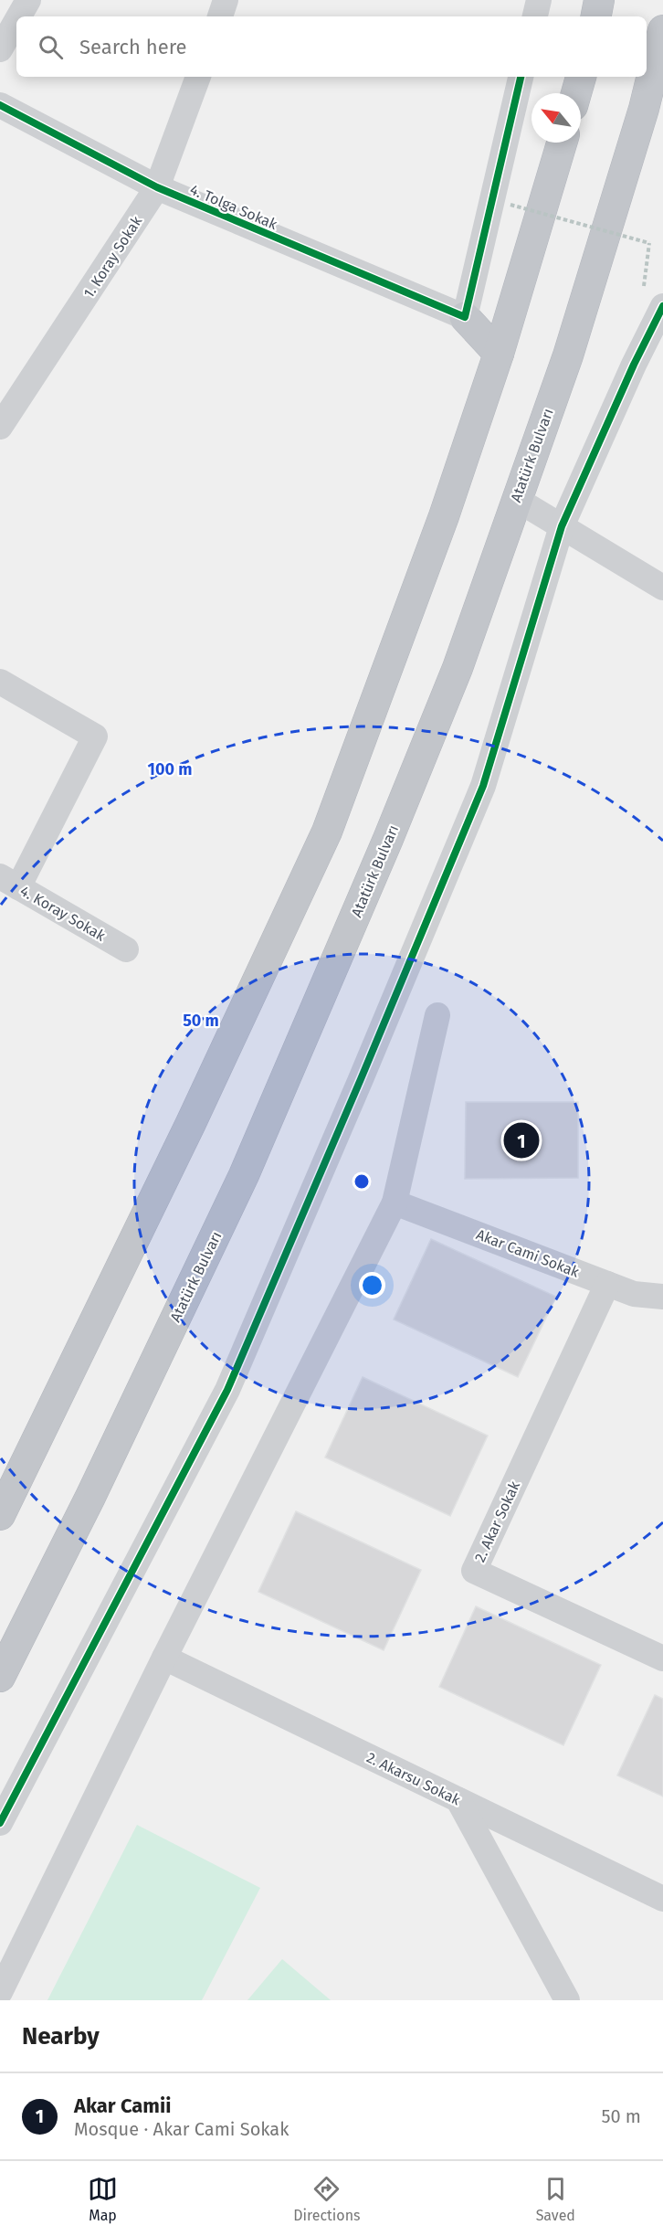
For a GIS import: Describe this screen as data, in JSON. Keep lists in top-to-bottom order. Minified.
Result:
{"streets":{"highway":["Atatürk Bulvarı"],"street":["4. Tolga Sokak","1. Koray Sokak","4. Koray Sokak","Akar Cami Sokak","2. Akar Sokak","2. Akarsu Sokak"]},"crossings":[["4. Tolga Sokak","1. Koray Sokak"],["Akar Cami Sokak","2. Akar Sokak"]],"north":"top left","page":{"search":"Search here","pins":"1","heading":"Nearby","list":[{"mark":"1","name":"Akar Camii","note":"Mosque · Akar Cami Sokak","value":"50 m"}],"nav":["Map","Directions","Saved"]},"rings":["100 m","50 m"]}
